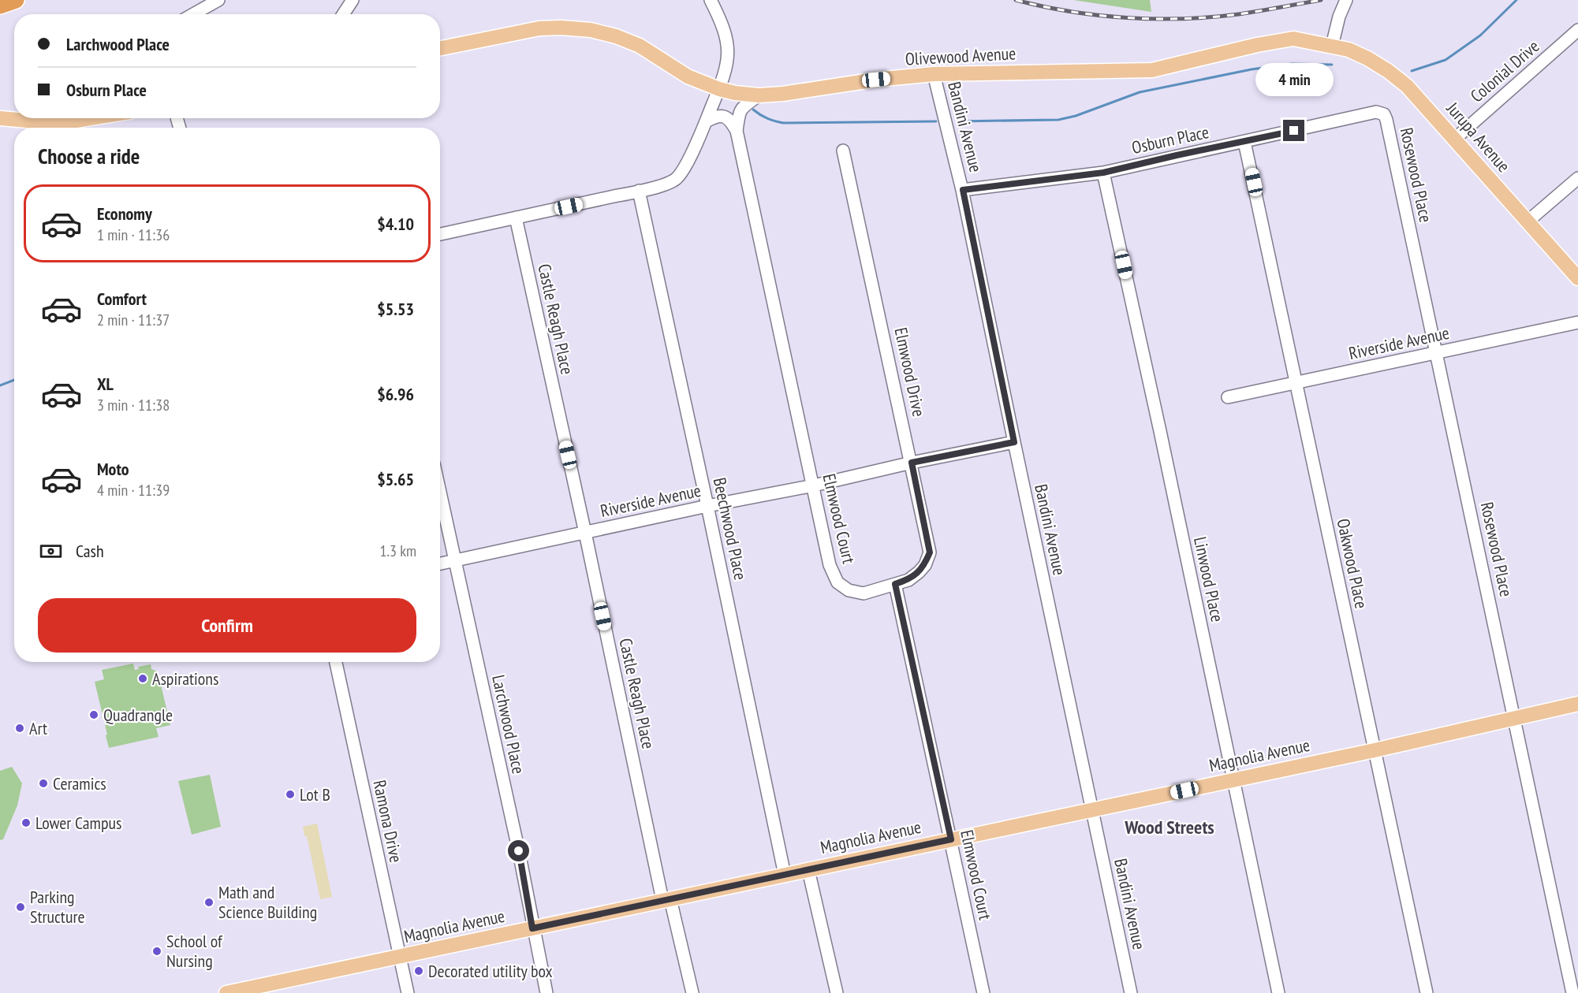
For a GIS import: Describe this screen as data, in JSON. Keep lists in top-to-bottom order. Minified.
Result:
{"streets":{"main road":["Olivewood Avenue","Jurupa Avenue","Magnolia Avenue"],"street":["Colonial Drive","Bandini Avenue","Osburn Place","Rosewood Place","Castle Reagh Place","Riverside Avenue","Elmwood Drive","Elmwood Court","Beechwood Place","Oakwood Place","Linwood Place","Larchwood Place","Ramona Drive"]},"crossings":[["Olivewood Avenue","Bandini Avenue"],["Olivewood Avenue","Jurupa Avenue"],["Colonial Drive","Jurupa Avenue"],["Bandini Avenue","Osburn Place"],["Bandini Avenue","Riverside Avenue"],["Bandini Avenue","Magnolia Avenue"],["Osburn Place","Rosewood Place"],["Osburn Place","Oakwood Place"],["Osburn Place","Linwood Place"],["Rosewood Place","Riverside Avenue"],["Rosewood Place","Magnolia Avenue"],["Castle Reagh Place","Riverside Avenue"],["Castle Reagh Place","Magnolia Avenue"],["Riverside Avenue","Elmwood Drive"],["Riverside Avenue","Elmwood Court"],["Riverside Avenue","Beechwood Place"],["Riverside Avenue","Oakwood Place"],["Riverside Avenue","Larchwood Place"],["Elmwood Drive","Elmwood Court"],["Elmwood Court","Magnolia Avenue"],["Beechwood Place","Magnolia Avenue"],["Oakwood Place","Magnolia Avenue"],["Linwood Place","Magnolia Avenue"],["Larchwood Place","Magnolia Avenue"],["Magnolia Avenue","Ramona Drive"]],"districts":["Wood Streets"],"places":["Aspirations","Quadrangle","Art","Ceramics","Lot B","Lower Campus","Math and Science Building","Parking Structure","School of Nursing","Decorated utility box"],"page":{"banner":["Larchwood Place","Osburn Place"],"bubble":"4 min","heading":"Choose a ride","list":[{"name":"Economy","note":"1 min · 11:36","value":"$4.10"},{"name":"Comfort","note":"2 min · 11:37","value":"$5.53"},{"name":"XL","note":"3 min · 11:38","value":"$6.96"},{"name":"Moto","note":"4 min · 11:39","value":"$5.65"}],"pay":["Cash","1.3 km"],"buttons":"Confirm"}}
